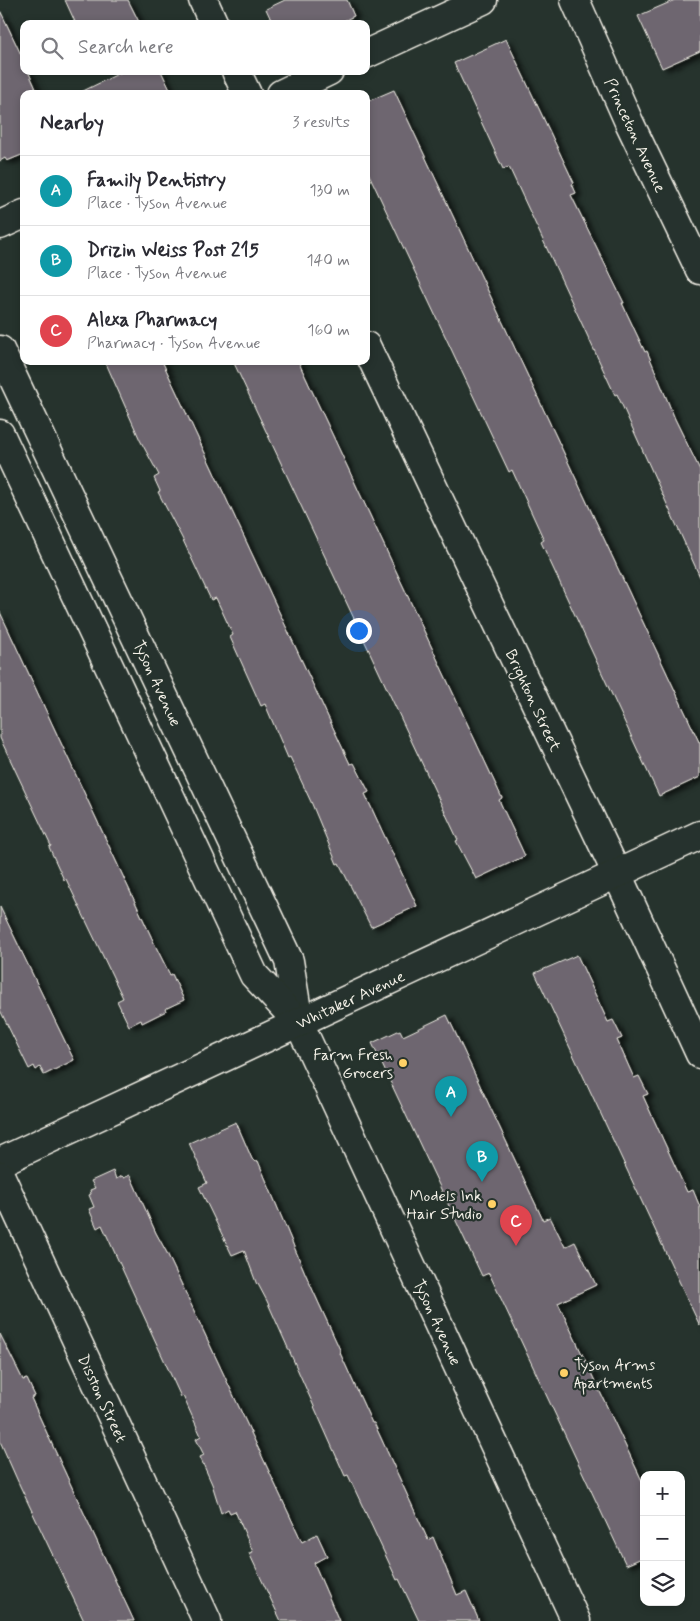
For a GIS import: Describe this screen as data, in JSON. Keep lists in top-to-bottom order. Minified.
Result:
{"streets":{"street":["Princeton Avenue","Tyson Avenue","Brighton Street","Whitaker Avenue","Disston Street"]},"crossings":[["Tyson Avenue","Whitaker Avenue"],["Brighton Street","Whitaker Avenue"]],"places":["Farm Fresh Grocers","Models Ink Hair Studio","Tyson Arms Apartments"],"page":{"search":"Search here","heading":["Nearby","3 results"],"list":[{"mark":"A","name":"Family Dentistry","note":"Place · Tyson Avenue","value":"130 m"},{"mark":"B","name":"Drizin Weiss Post 215","note":"Place · Tyson Avenue","value":"140 m"},{"mark":"C","name":"Alexa Pharmacy","note":"Pharmacy · Tyson Avenue","value":"160 m"}],"pins":["A","B","C"],"map_buttons":["+","−"]}}
